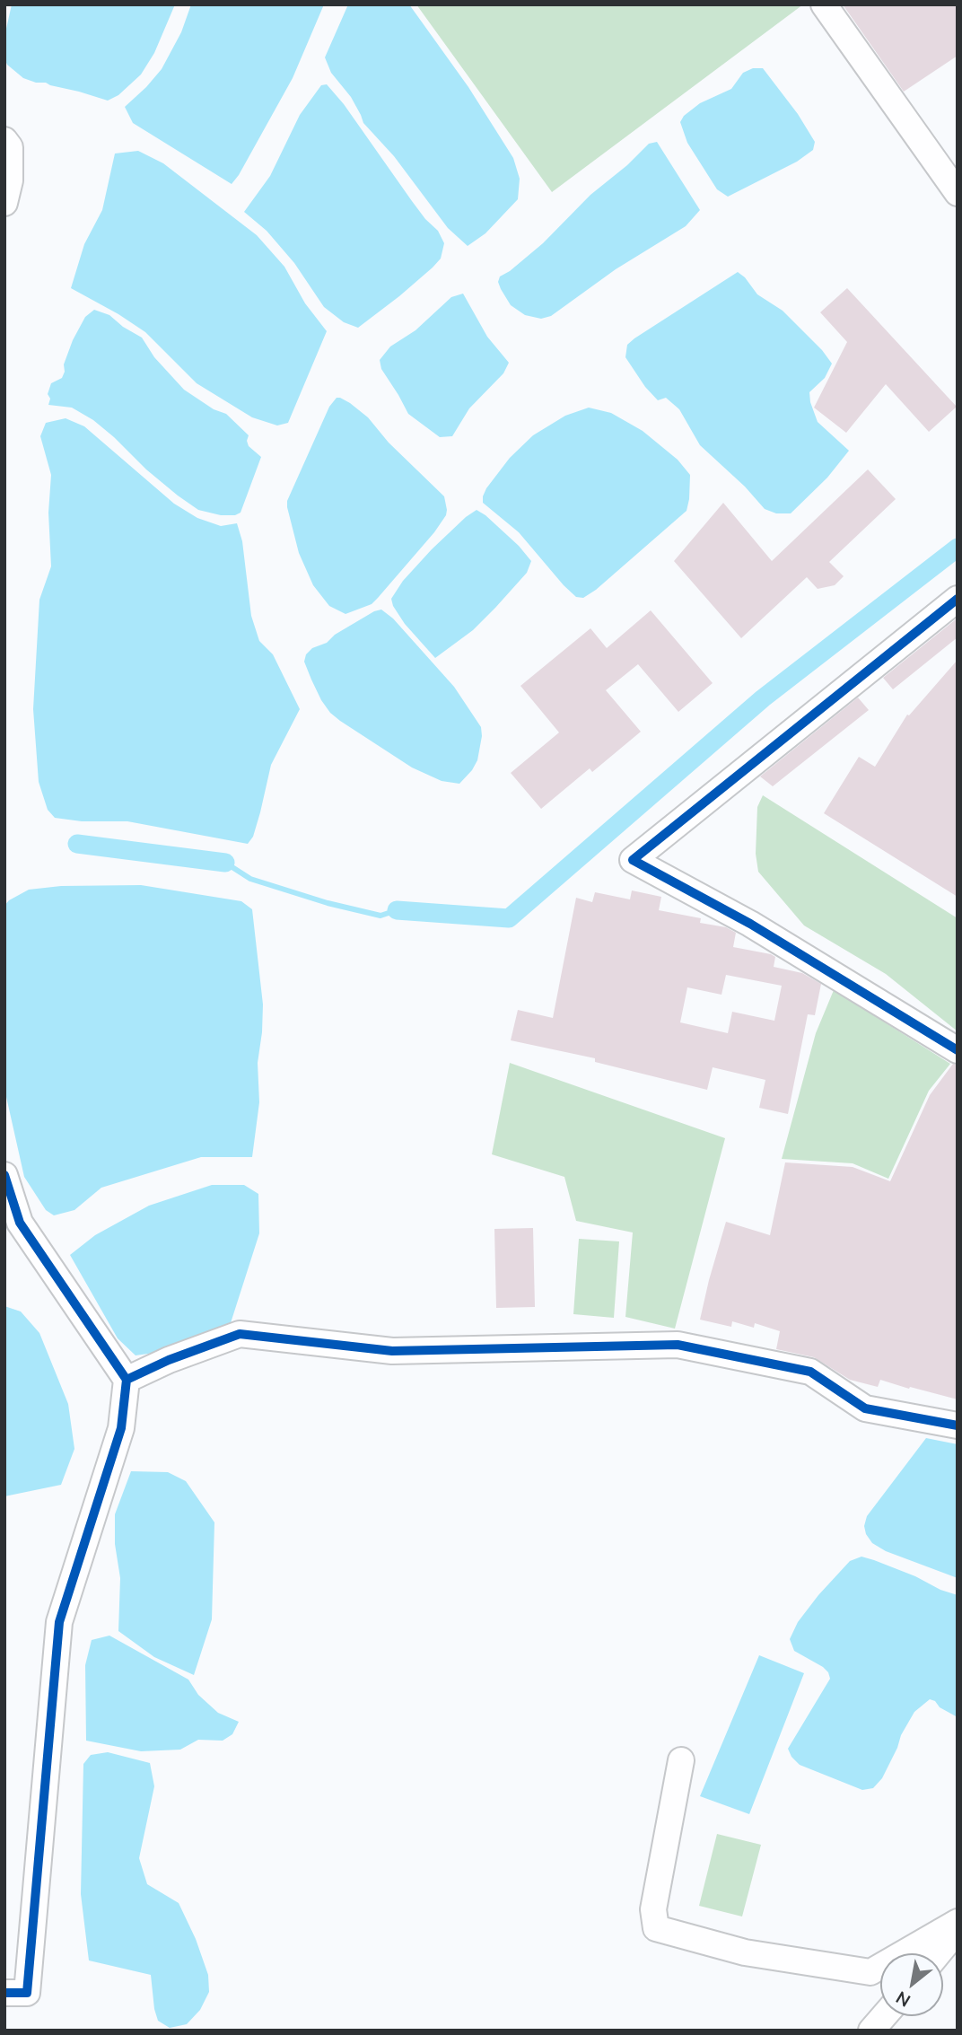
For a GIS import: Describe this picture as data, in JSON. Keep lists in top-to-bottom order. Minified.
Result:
{"north":"bottom left"}
